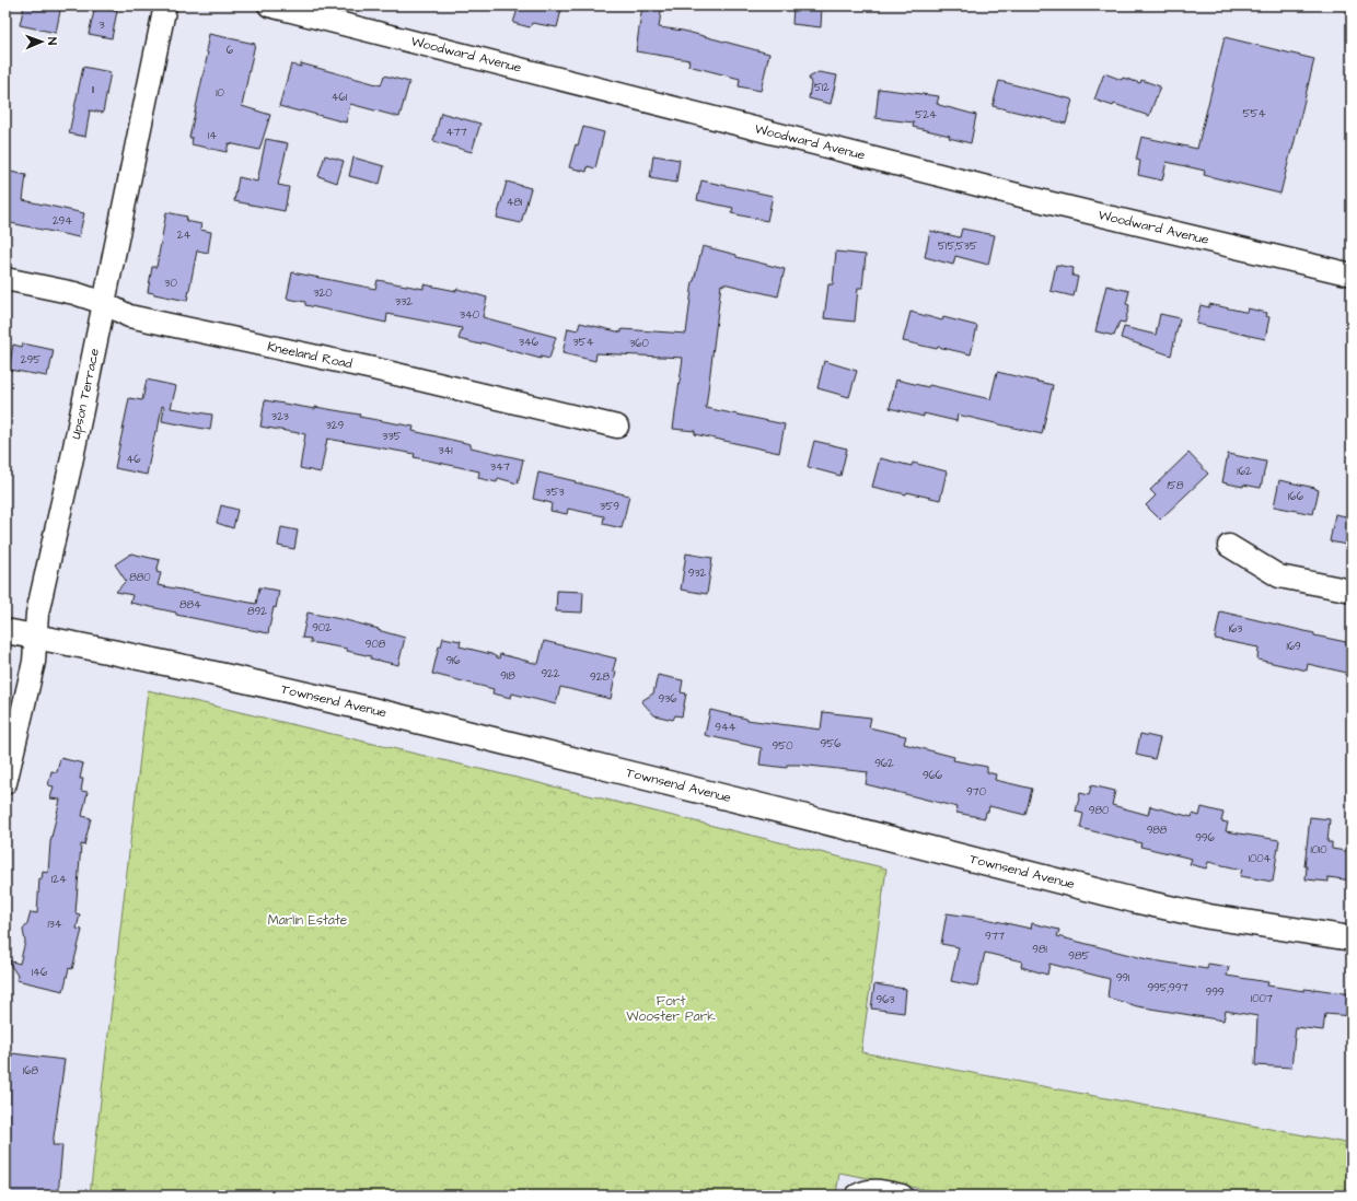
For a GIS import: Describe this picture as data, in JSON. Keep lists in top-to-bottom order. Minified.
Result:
{"streets":{"main road":["Townsend Avenue"],"street":["Woodward Avenue","Kneeland Road","Upson Terrace"]},"crossings":[["Kneeland Road","Upson Terrace"],["Upson Terrace","Townsend Avenue"]],"parks":["Marlin Estate","Fort Wooster Park"],"house_numbers":["3","6","512","11","10","461","554","524","477","14","481","294","24","515;535","30","320","332","340","346","354","360","295","323","329","335","341","46","347","162","158","353","166","359","932","880","884","892","902","163","908","169","916","922","918","928","936","944","956","950","962","966","970","980","988","996","1010","1004","124","134","977","981","985","146","991","995;997","999","1007","963","168"],"north":"right"}
